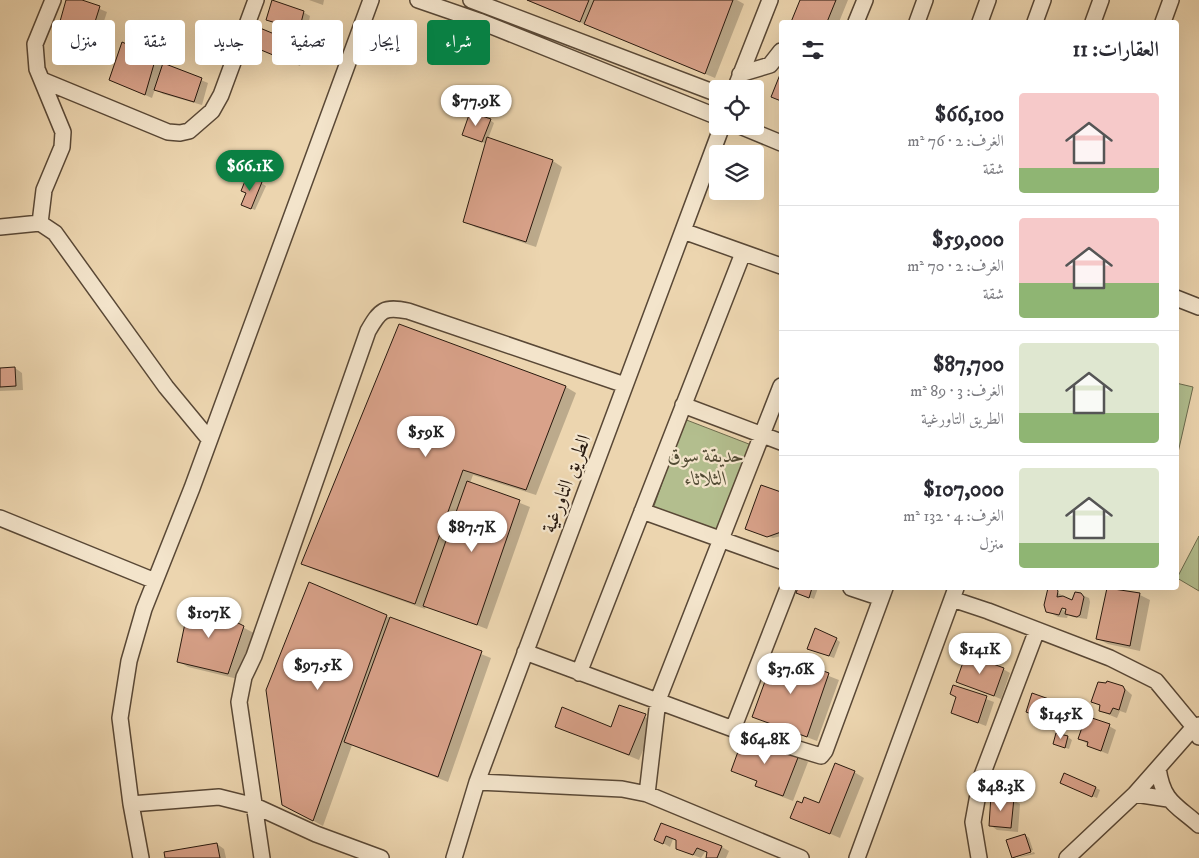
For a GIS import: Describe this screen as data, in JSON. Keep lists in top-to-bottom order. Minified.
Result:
{"streets":{"street":["الطريق التاورغية"]},"parks":["حديقة سوق الثلاثاء"],"page":{"chip":["شراء","إيجار","تصفية","جديد","شقة","منزل"],"heading":"العقارات: 11","list":[{"name":"$66,100","note":"الغرف: 2 · 76 m² · شقة"},{"name":"$59,000","note":"الغرف: 2 · 70 m² · شقة"},{"name":"$87,700","note":"الغرف: 3 · 89 m² · الطريق التاورغية"},{"name":"$107,000","note":"الغرف: 4 · 132 m² · منزل"}],"price":["$77.9K","$66.1K","$59K","$87.7K","$107K","$141K","$97.5K","$37.6K","$145K","$64.8K","$48.3K"]}}
